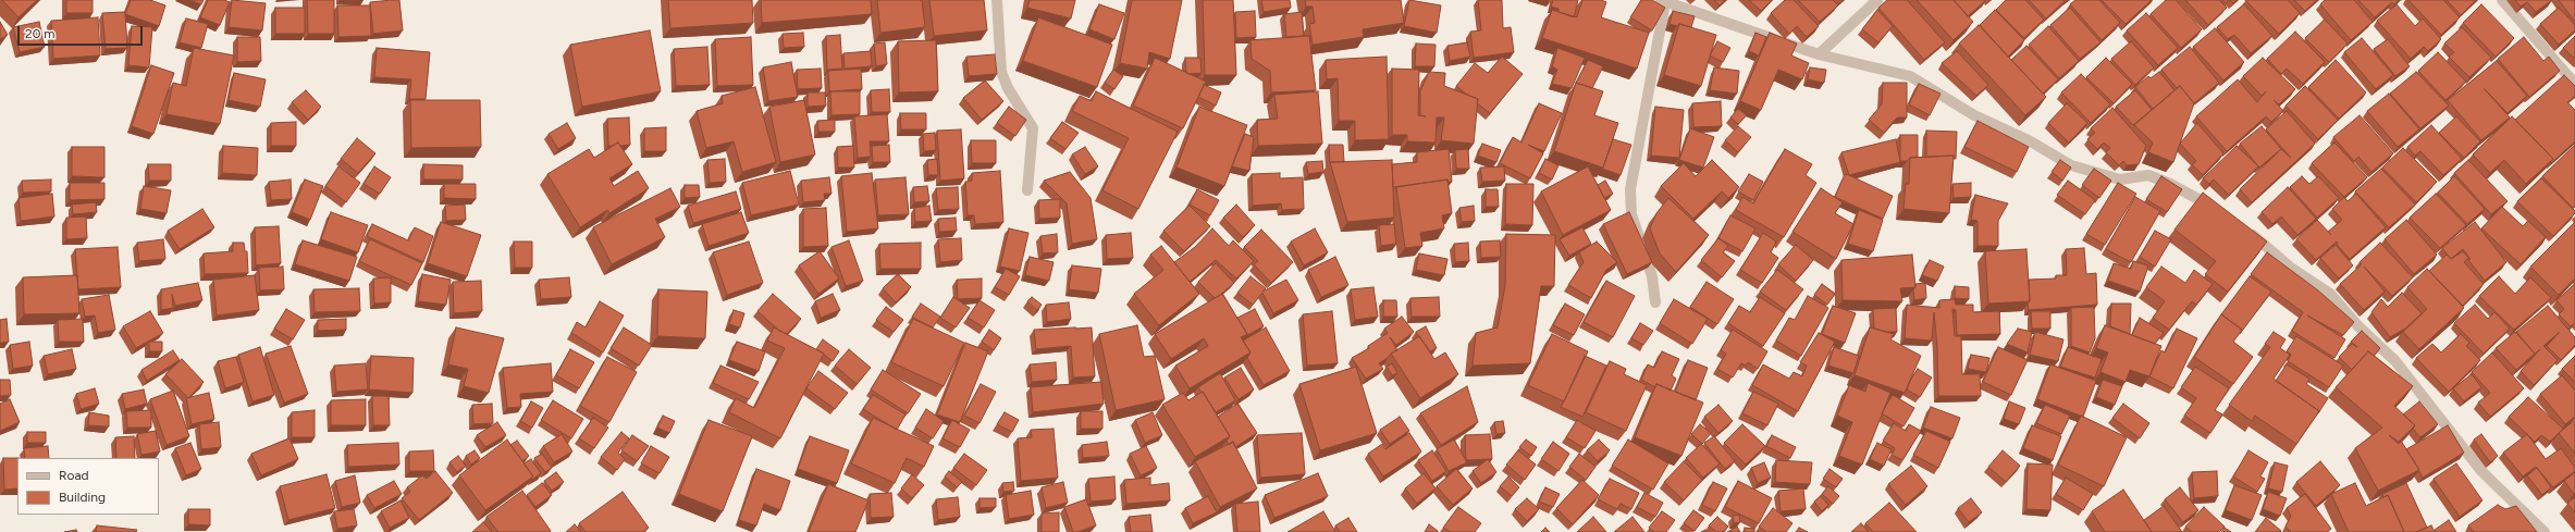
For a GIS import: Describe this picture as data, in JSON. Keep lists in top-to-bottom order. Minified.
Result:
{"legend":["Road","Building"],"scale_bar":"20 m"}
